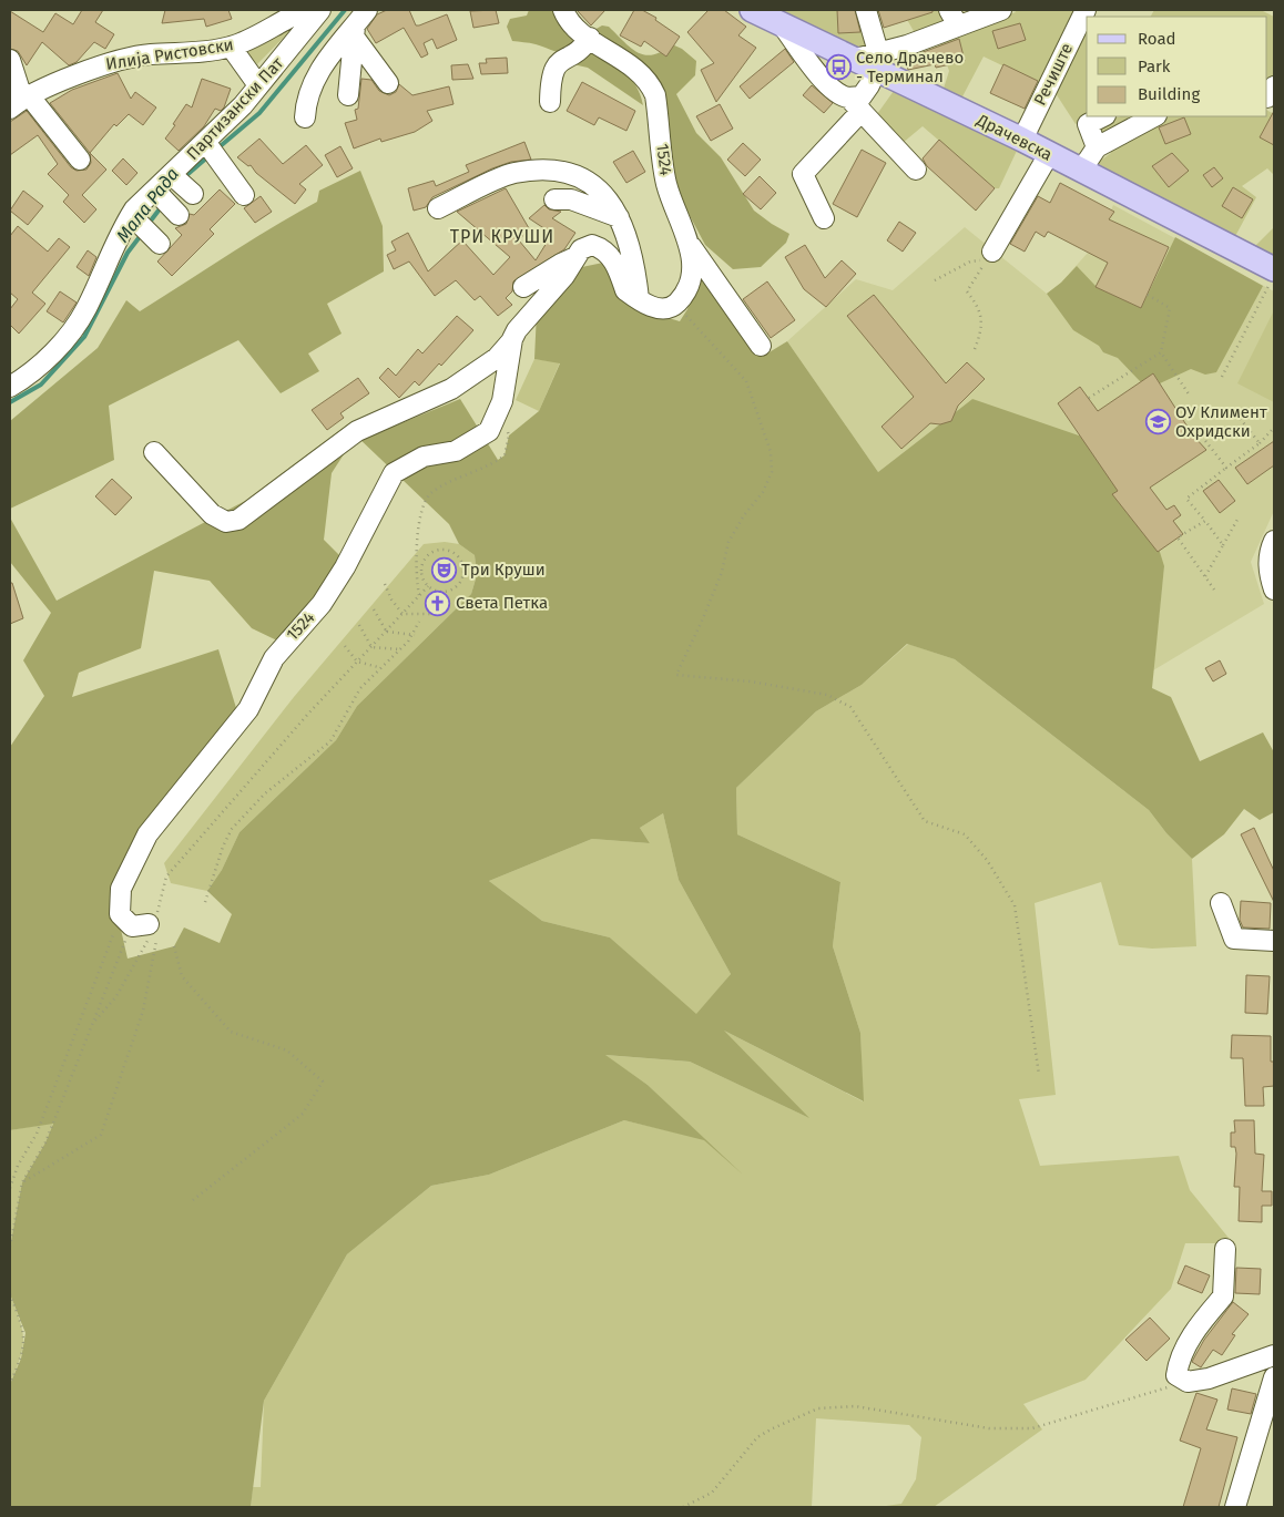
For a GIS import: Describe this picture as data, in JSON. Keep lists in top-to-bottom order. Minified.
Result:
{"streets":{"main road":["Драчевска"],"street":["Илија Ристовски","Речиште","Партизански Пат","1524"]},"crossings":[["Речиште","Драчевска"]],"districts":["ТРИ КРУШИ"],"water":["Мала Рада"],"places":{"bus stop":["Село Драчево - Терминал"],"school or university":["ОУ Климент Охридски"],"theatre":["Три Круши"],"church":["Света Петка"]},"legend":["Road","Park","Building"]}
